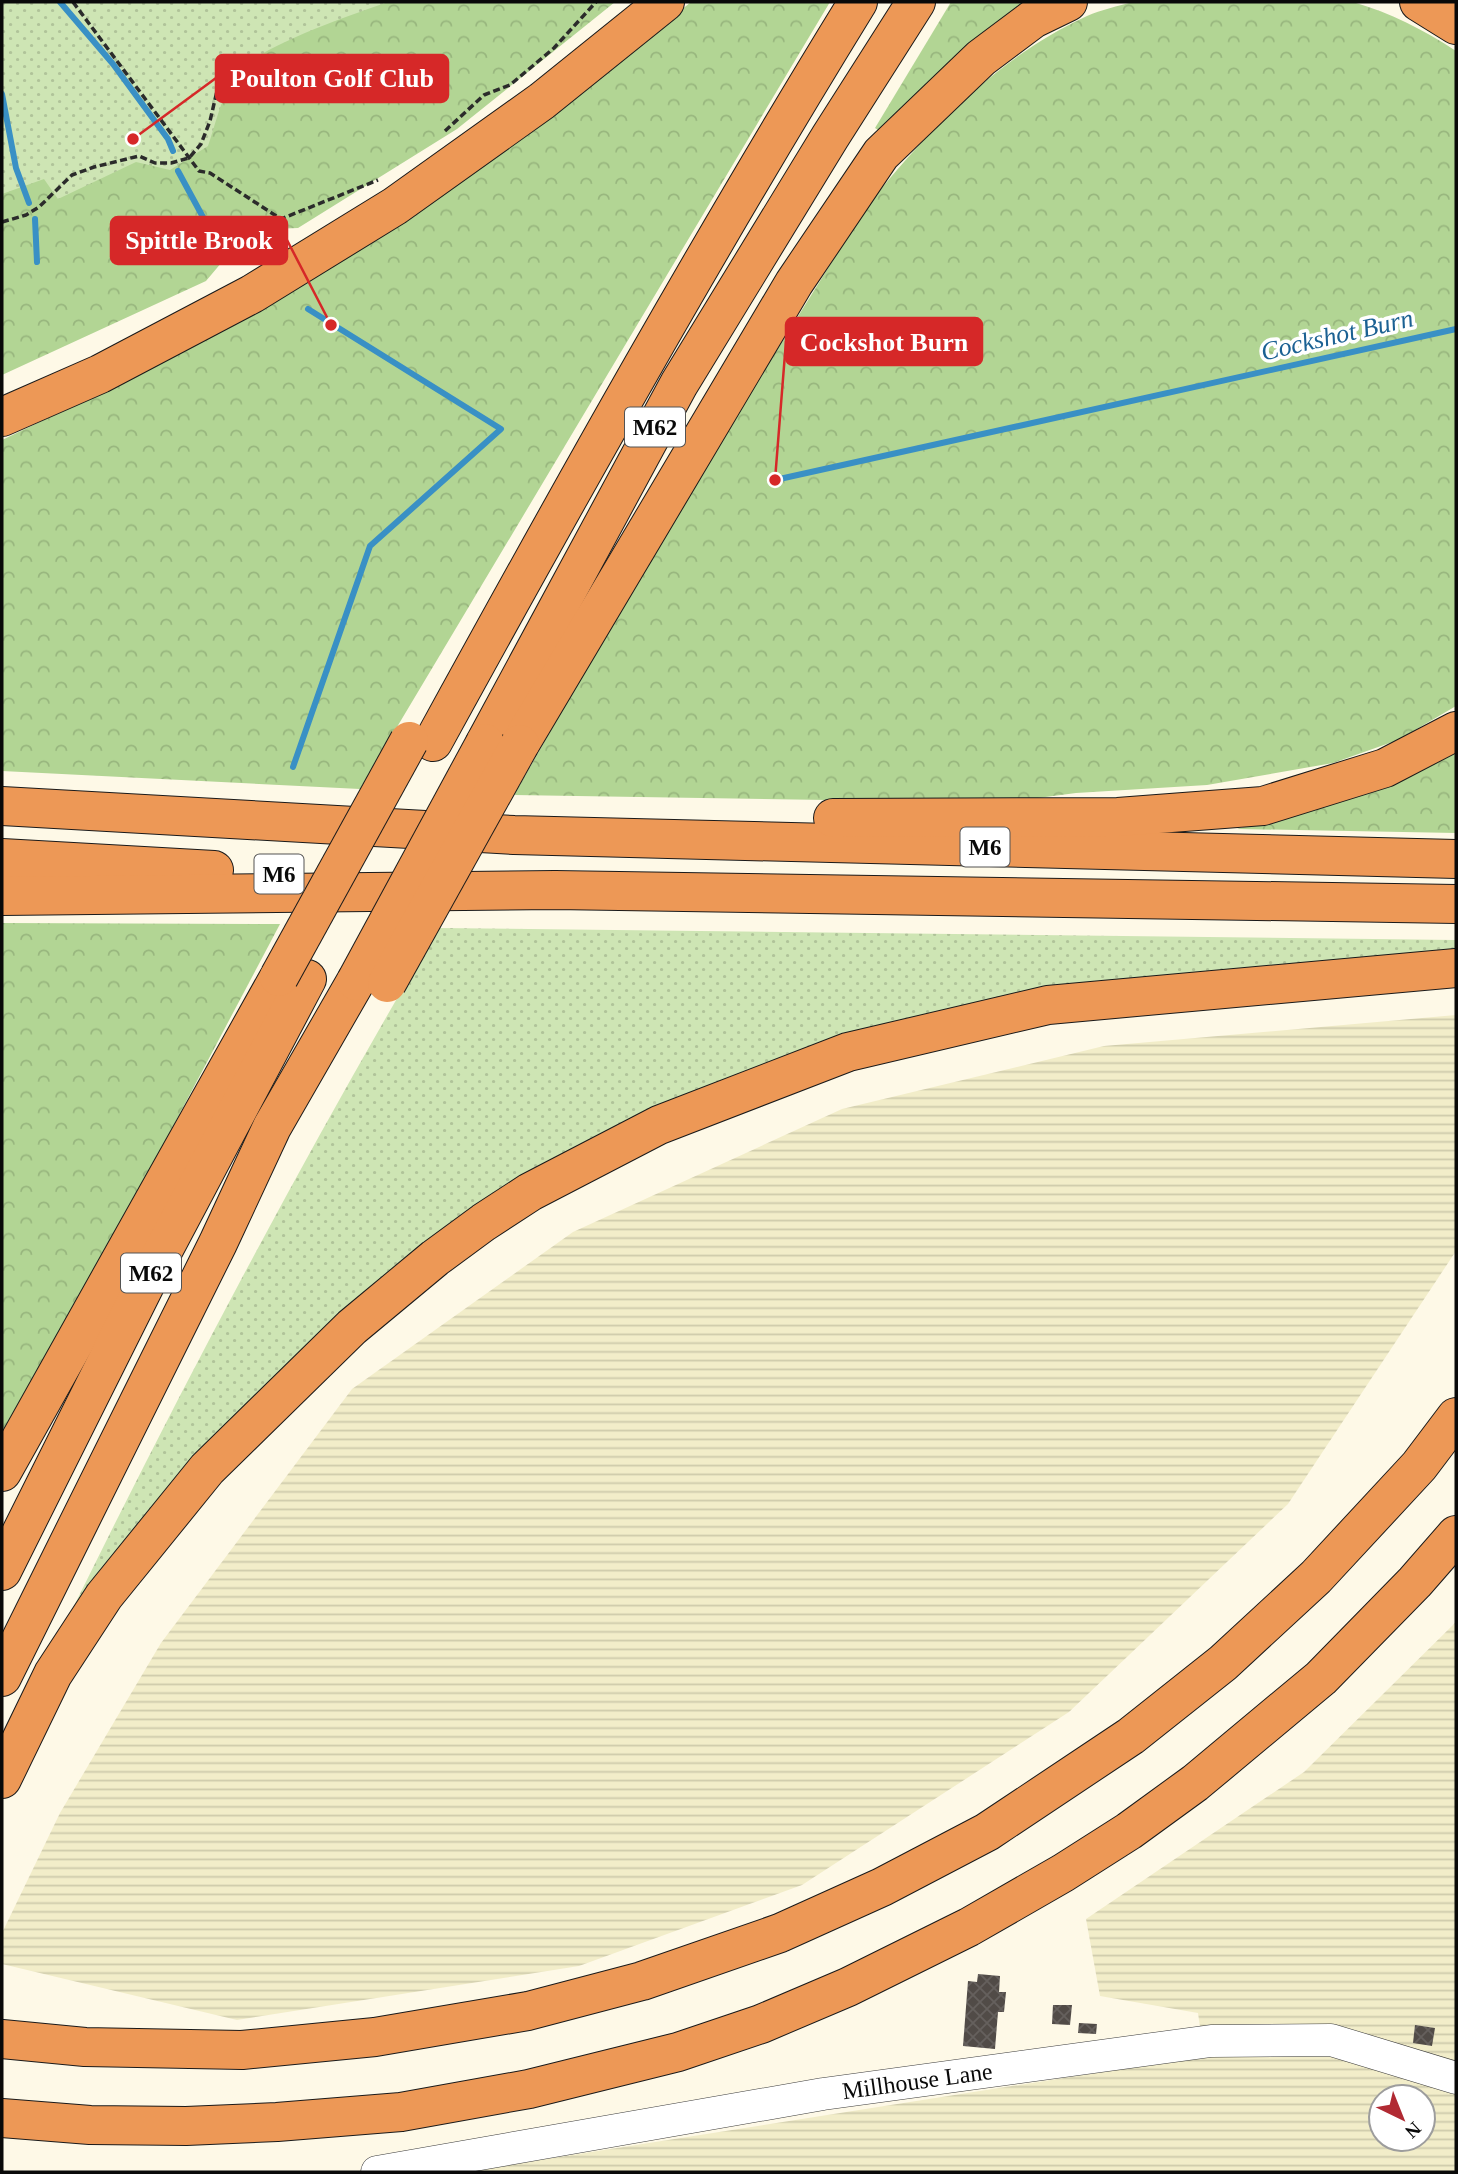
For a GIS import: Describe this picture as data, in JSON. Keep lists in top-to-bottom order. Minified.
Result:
{"streets":{"highway":["M62","M6"],"street":["Millhouse Lane"]},"water":["Cockshot Burn"],"places":["Poulton Golf Club","Spittle Brook","Cockshot Burn"],"north":"bottom right"}
